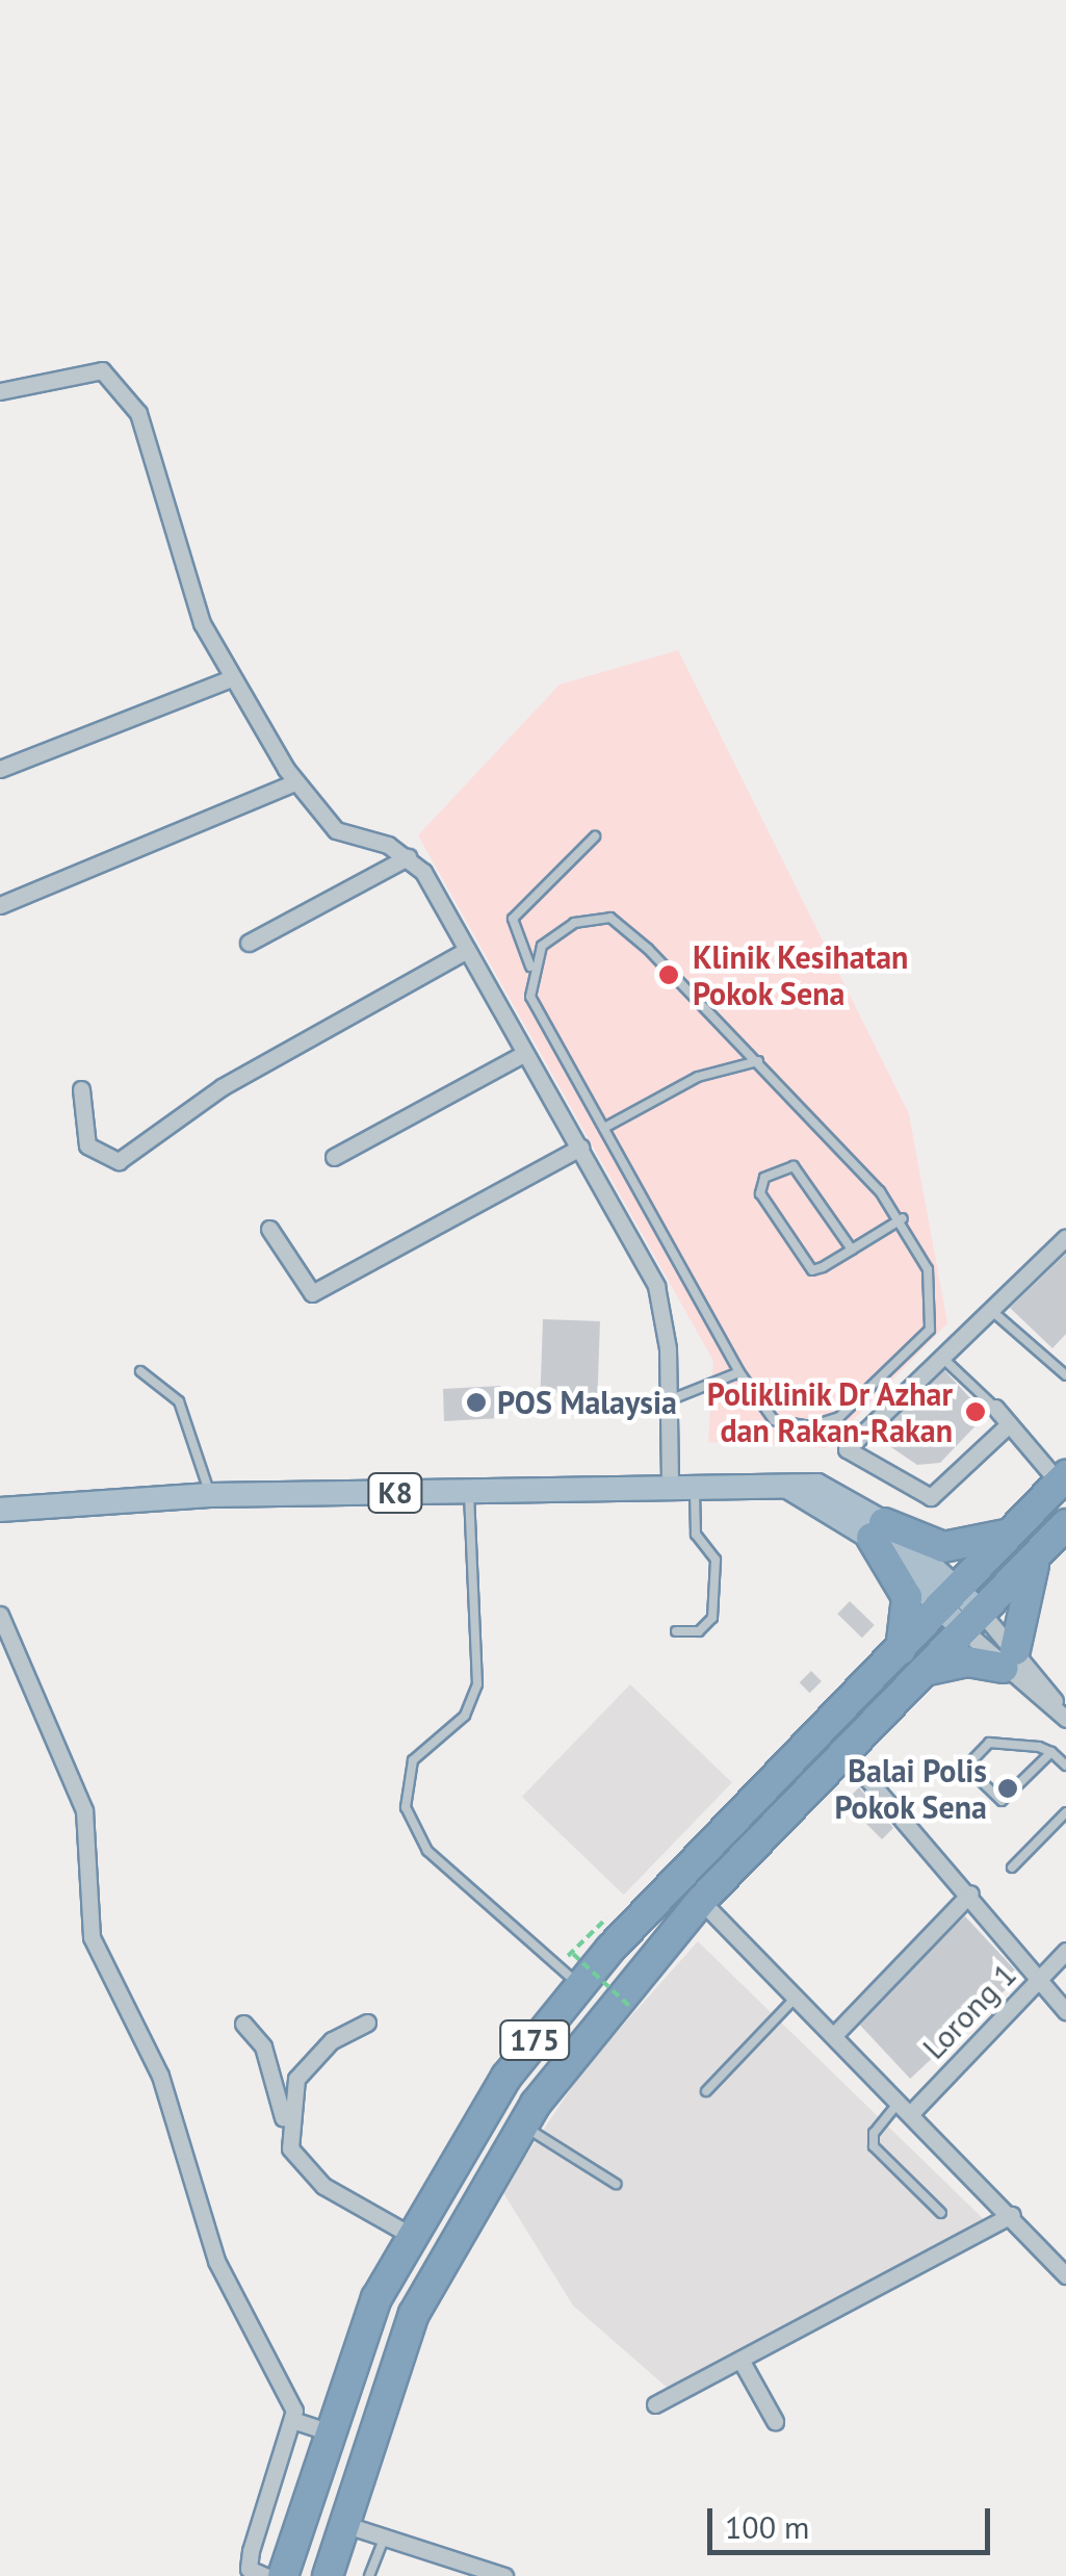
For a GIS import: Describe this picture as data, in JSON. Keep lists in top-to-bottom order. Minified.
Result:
{"streets":{"highway":["175"],"main road":["K8"],"street":["Lorong 1"]},"crossings":[["K8","175"]],"places":["Klinik Kesihatan Pokok Sena","POS Malaysia","Poliklinik Dr Azhar dan Rakan-Rakan","Balai Polis Pokok Sena"],"scale_bar":"100 m"}
